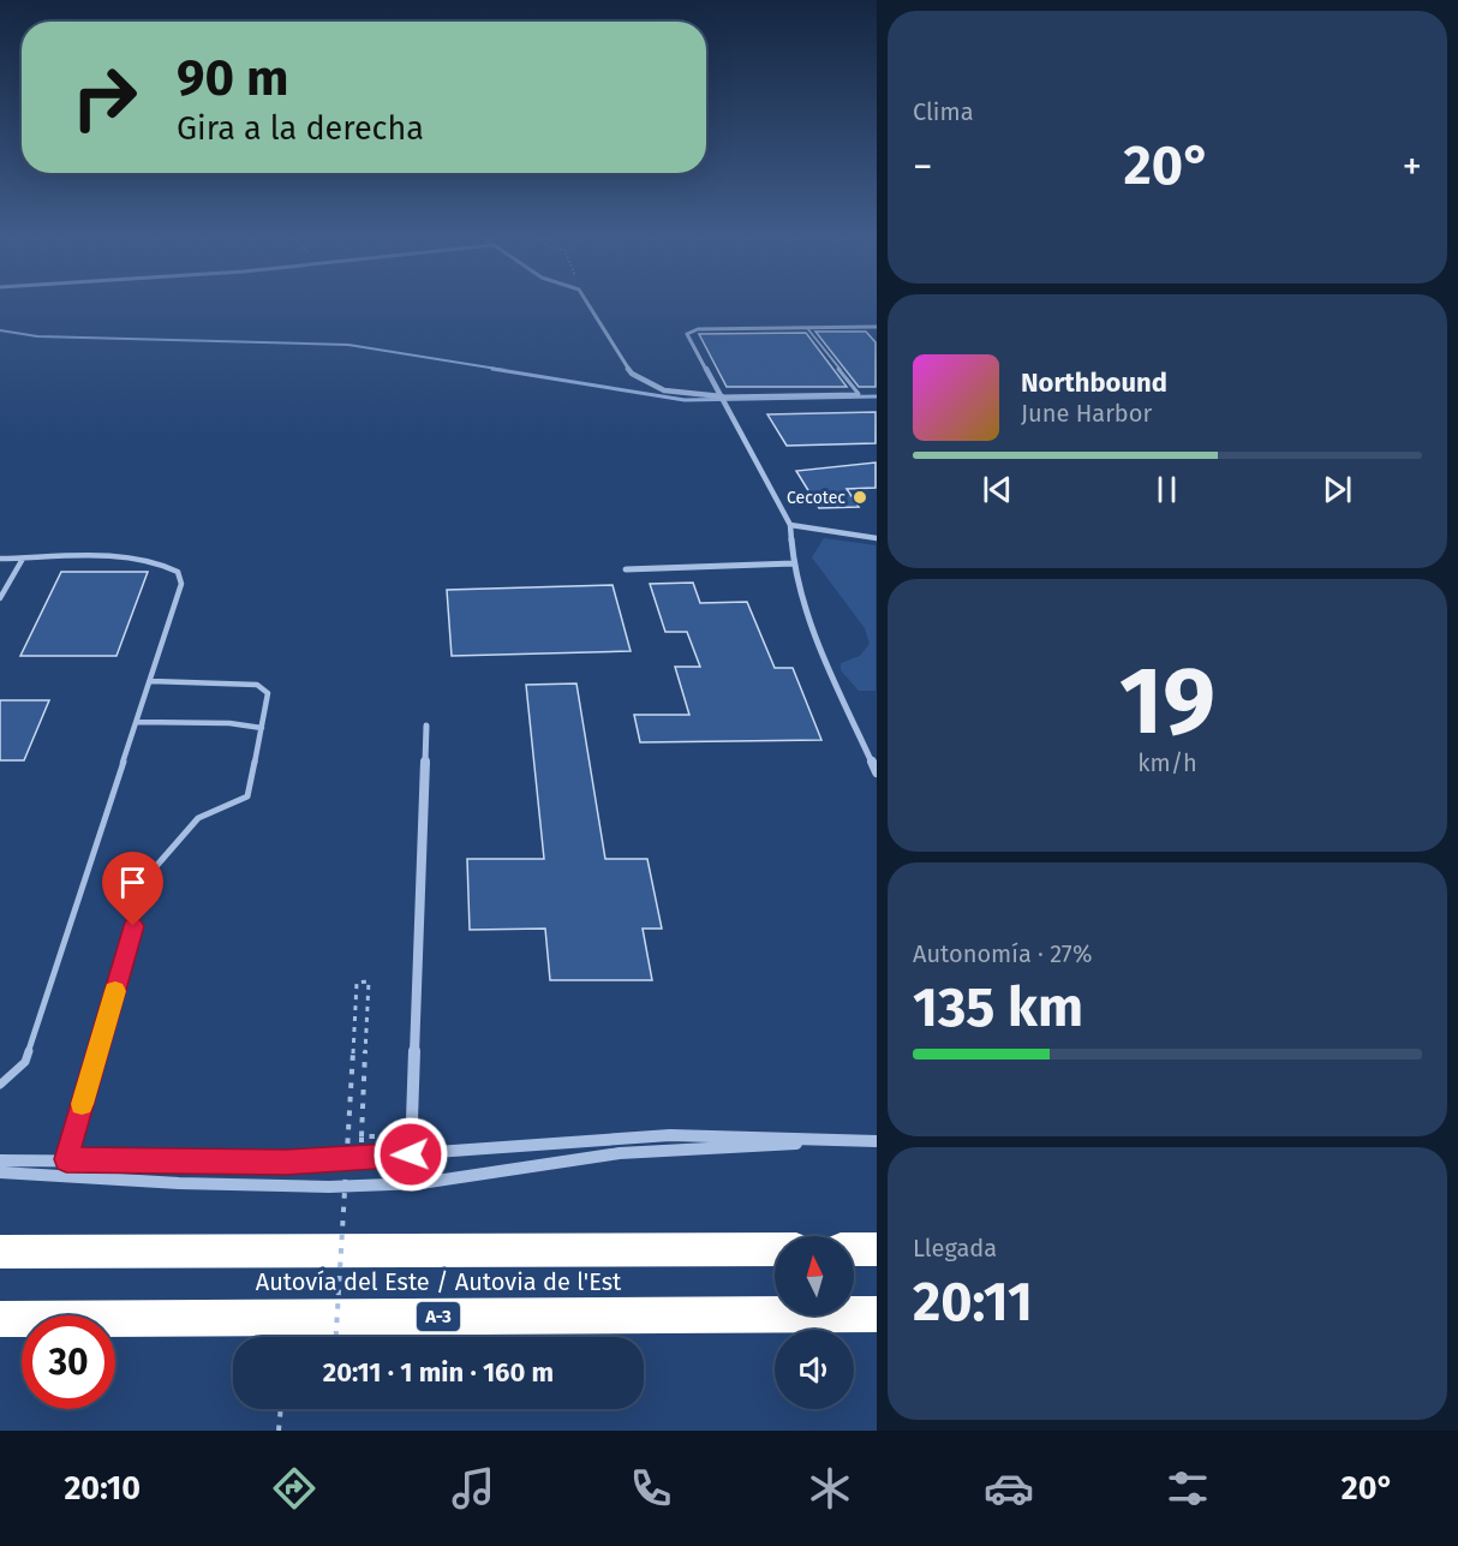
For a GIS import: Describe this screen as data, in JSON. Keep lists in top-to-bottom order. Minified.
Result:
{"streets":{"highway":["Autovía del Este / Autovia de l'Est","A-3"]},"places":["Cecotec"],"north":"top","page":{"tile":["Clima",["19","km/h"],["Autonomía · 27%","135 km"],["Llegada","20:11"]],"turn":["90 m","Gira a la derecha"],"heat":["−","20°","+"],"song":["Northbound","June Harbor"],"limit":"30","trip":"20:11 · 1 min · 160 m","tabs":["20:10","20°"]}}
